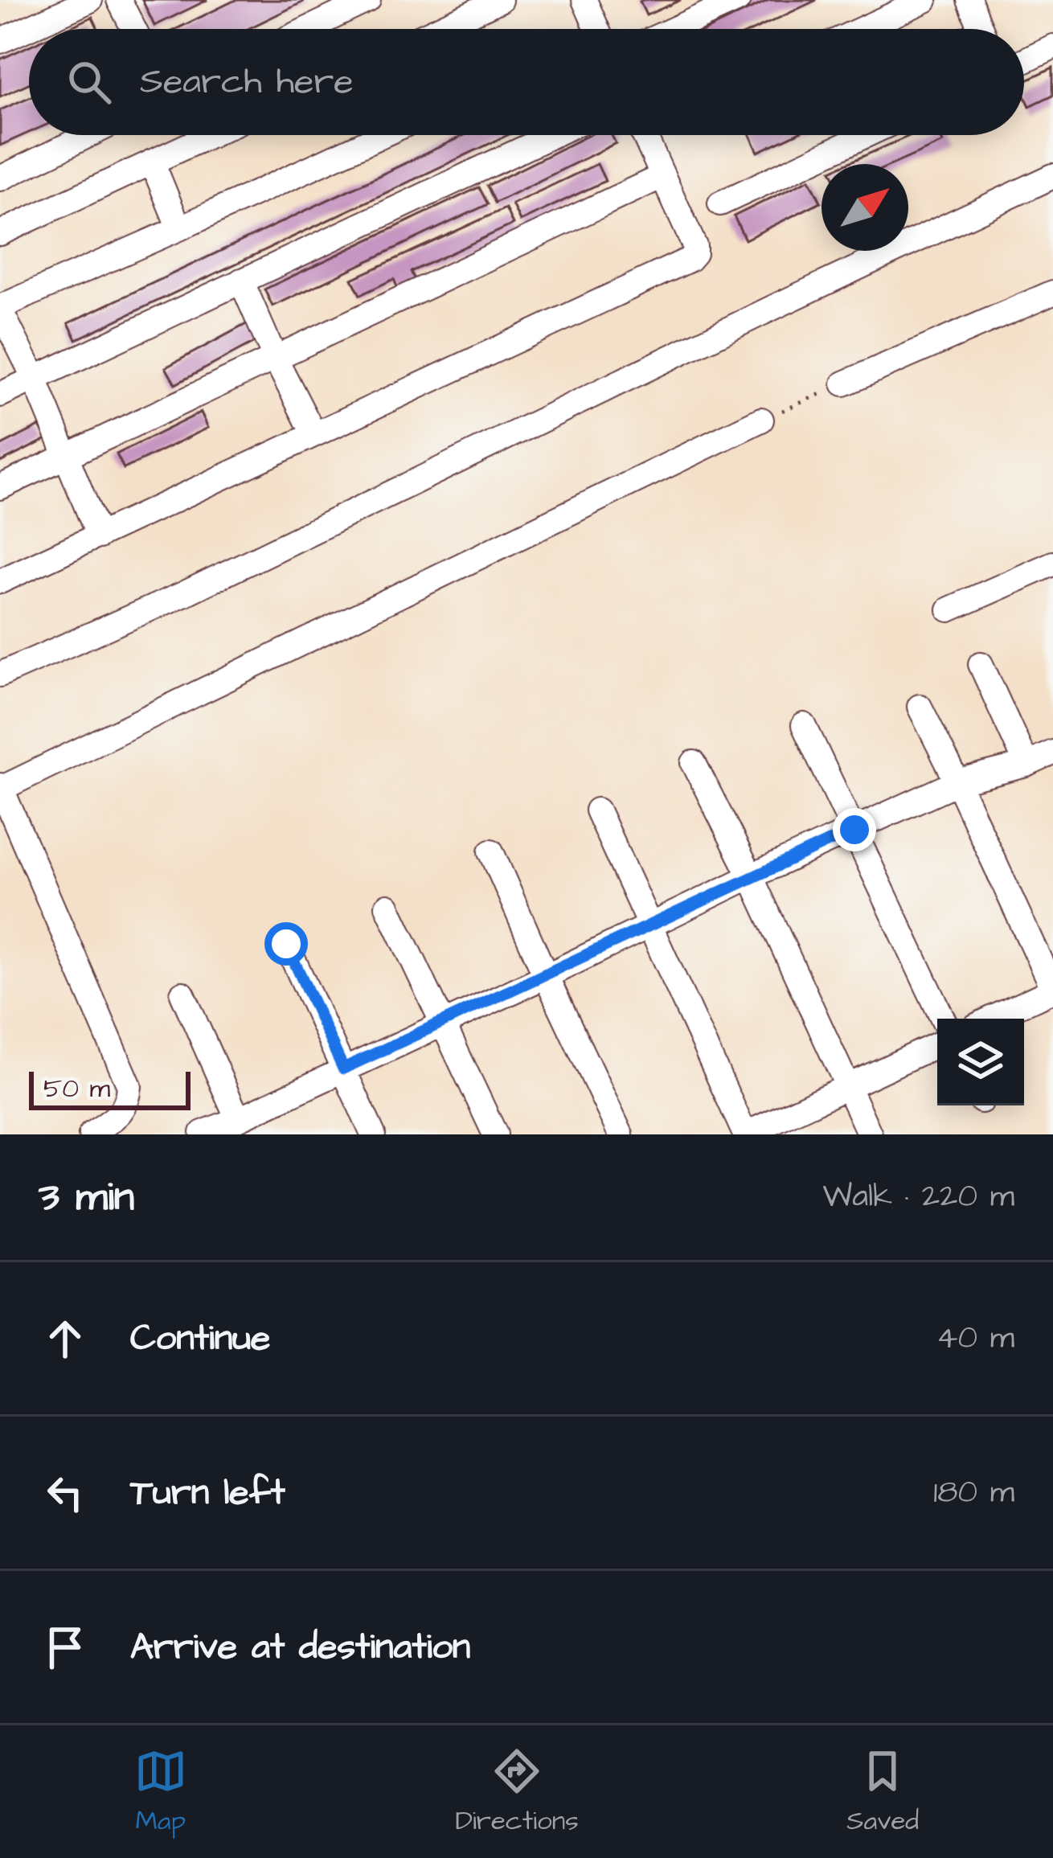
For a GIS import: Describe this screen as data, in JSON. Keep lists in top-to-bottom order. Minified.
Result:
{"scale_bar":"50 m","north":"top right","page":{"search":"Search here","scale":"50 m","heading":["3 min","Walk · 220 m"],"list":[["Continue","40 m"],["Turn left","180 m"],"Arrive at destination"],"nav":["Map","Directions","Saved"]}}
